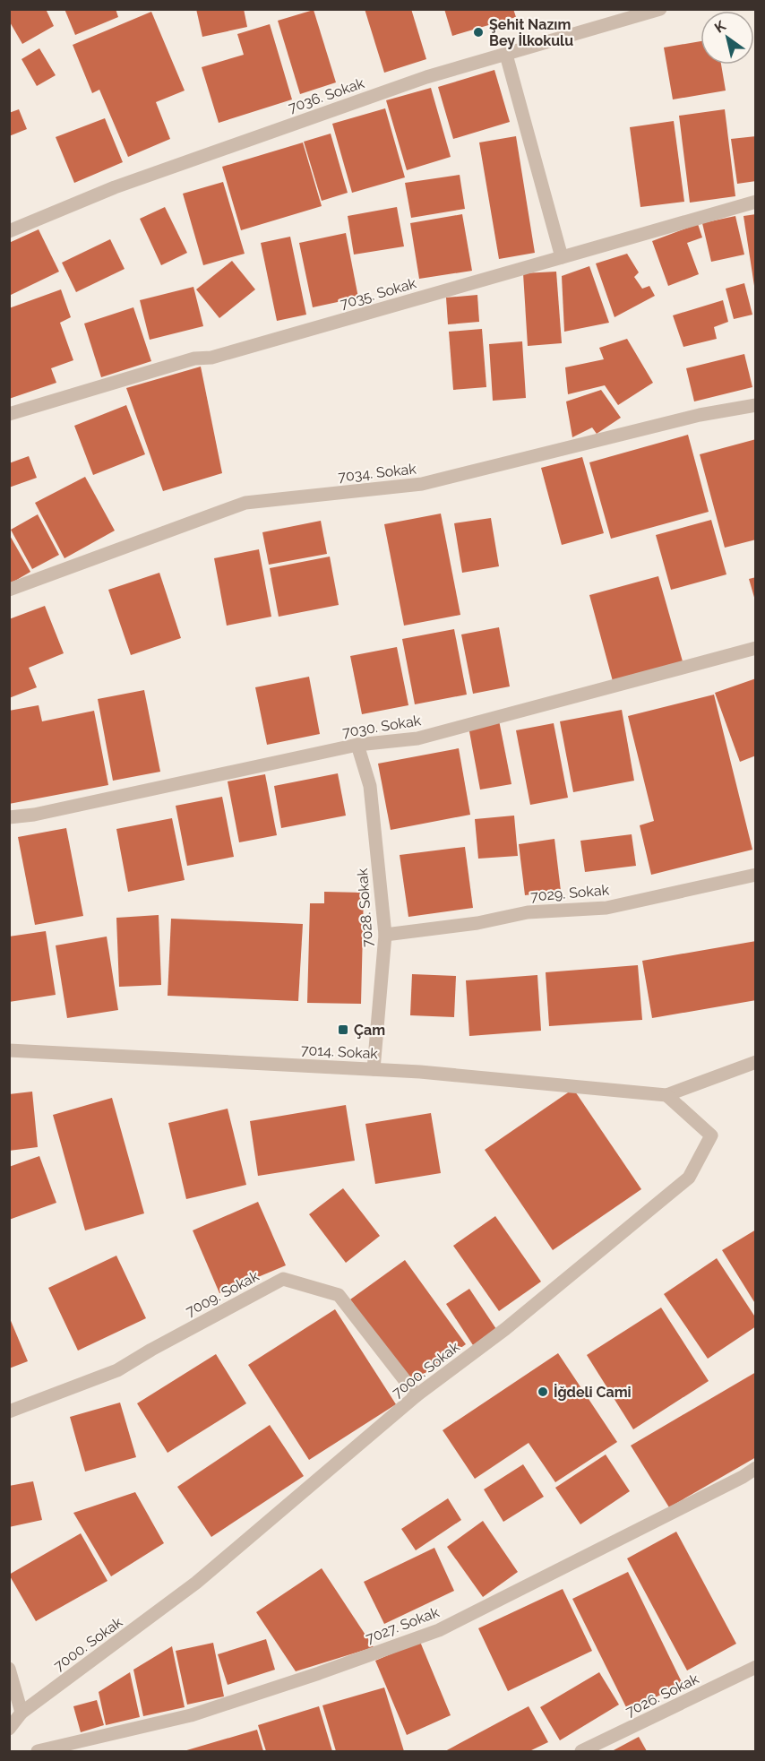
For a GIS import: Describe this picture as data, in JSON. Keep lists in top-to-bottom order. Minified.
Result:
{"streets":{"street":["7036. Sokak","7035. Sokak","7034. Sokak","7030. Sokak","7029. Sokak","7028. Sokak","7014. Sokak","7009. Sokak","7000. Sokak","7027. Sokak","7026. Sokak"]},"crossings":[["7030. Sokak","7028. Sokak"],["7029. Sokak","7028. Sokak"],["7028. Sokak","7014. Sokak"],["7014. Sokak","7000. Sokak"],["7009. Sokak","7000. Sokak"]],"places":{"other":["Şehit Nazım Bey İlkokulu","İğdeli Cami"],"transit":["Çam"]},"north":"top left"}
